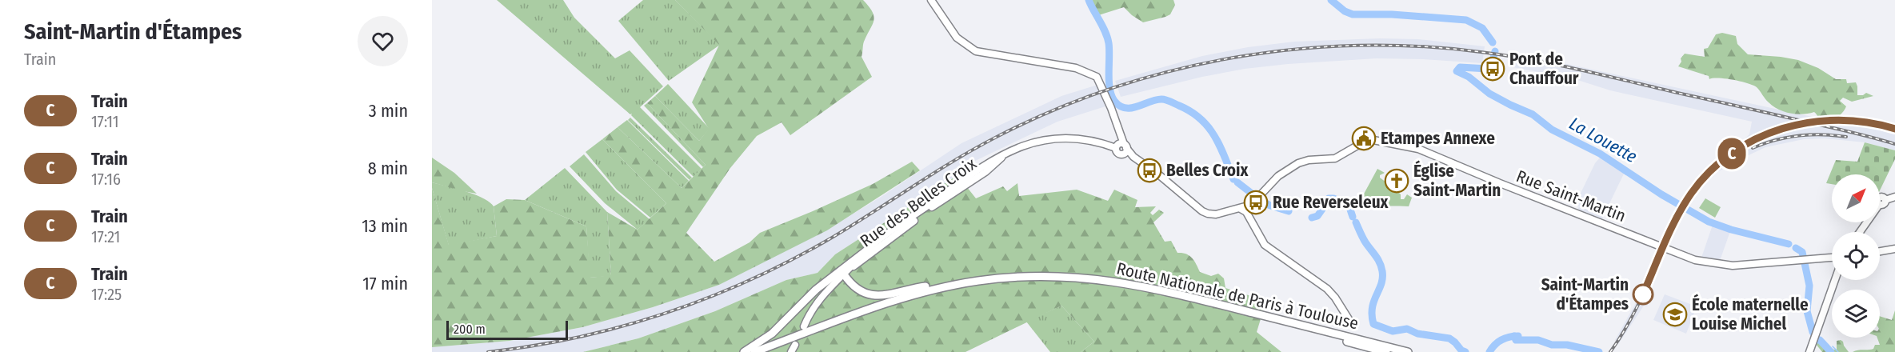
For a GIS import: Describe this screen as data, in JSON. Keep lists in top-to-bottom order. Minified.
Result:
{"streets":{"main road":["Rue Saint-Martin","Rue des Belles Croix","Route Nationale de Paris à Toulouse"]},"crossings":[["Rue Saint-Martin","Rue des Belles Croix"]],"water":["La Louette"],"places":{"bus stop":["Pont de Chauffour","Belles Croix","Rue Reverseleux"],"public building":["Etampes Annexe"],"church":["Église Saint-Martin"],"other":["Saint-Martin d'Étampes"],"school or university":["École maternelle Louise Michel"]},"scale_bar":"200 m","north":"top right","page":{"heading":["Saint-Martin d'Étampes","Train"],"on_map":"C","list":[{"mark":"C","name":"Train","note":"17:11","value":"3 min"},{"mark":"C","name":"Train","note":"17:16","value":"8 min"},{"mark":"C","name":"Train","note":"17:21","value":"13 min"},{"mark":"C","name":"Train","note":"17:25","value":"17 min"}],"scale":"200 m"}}
